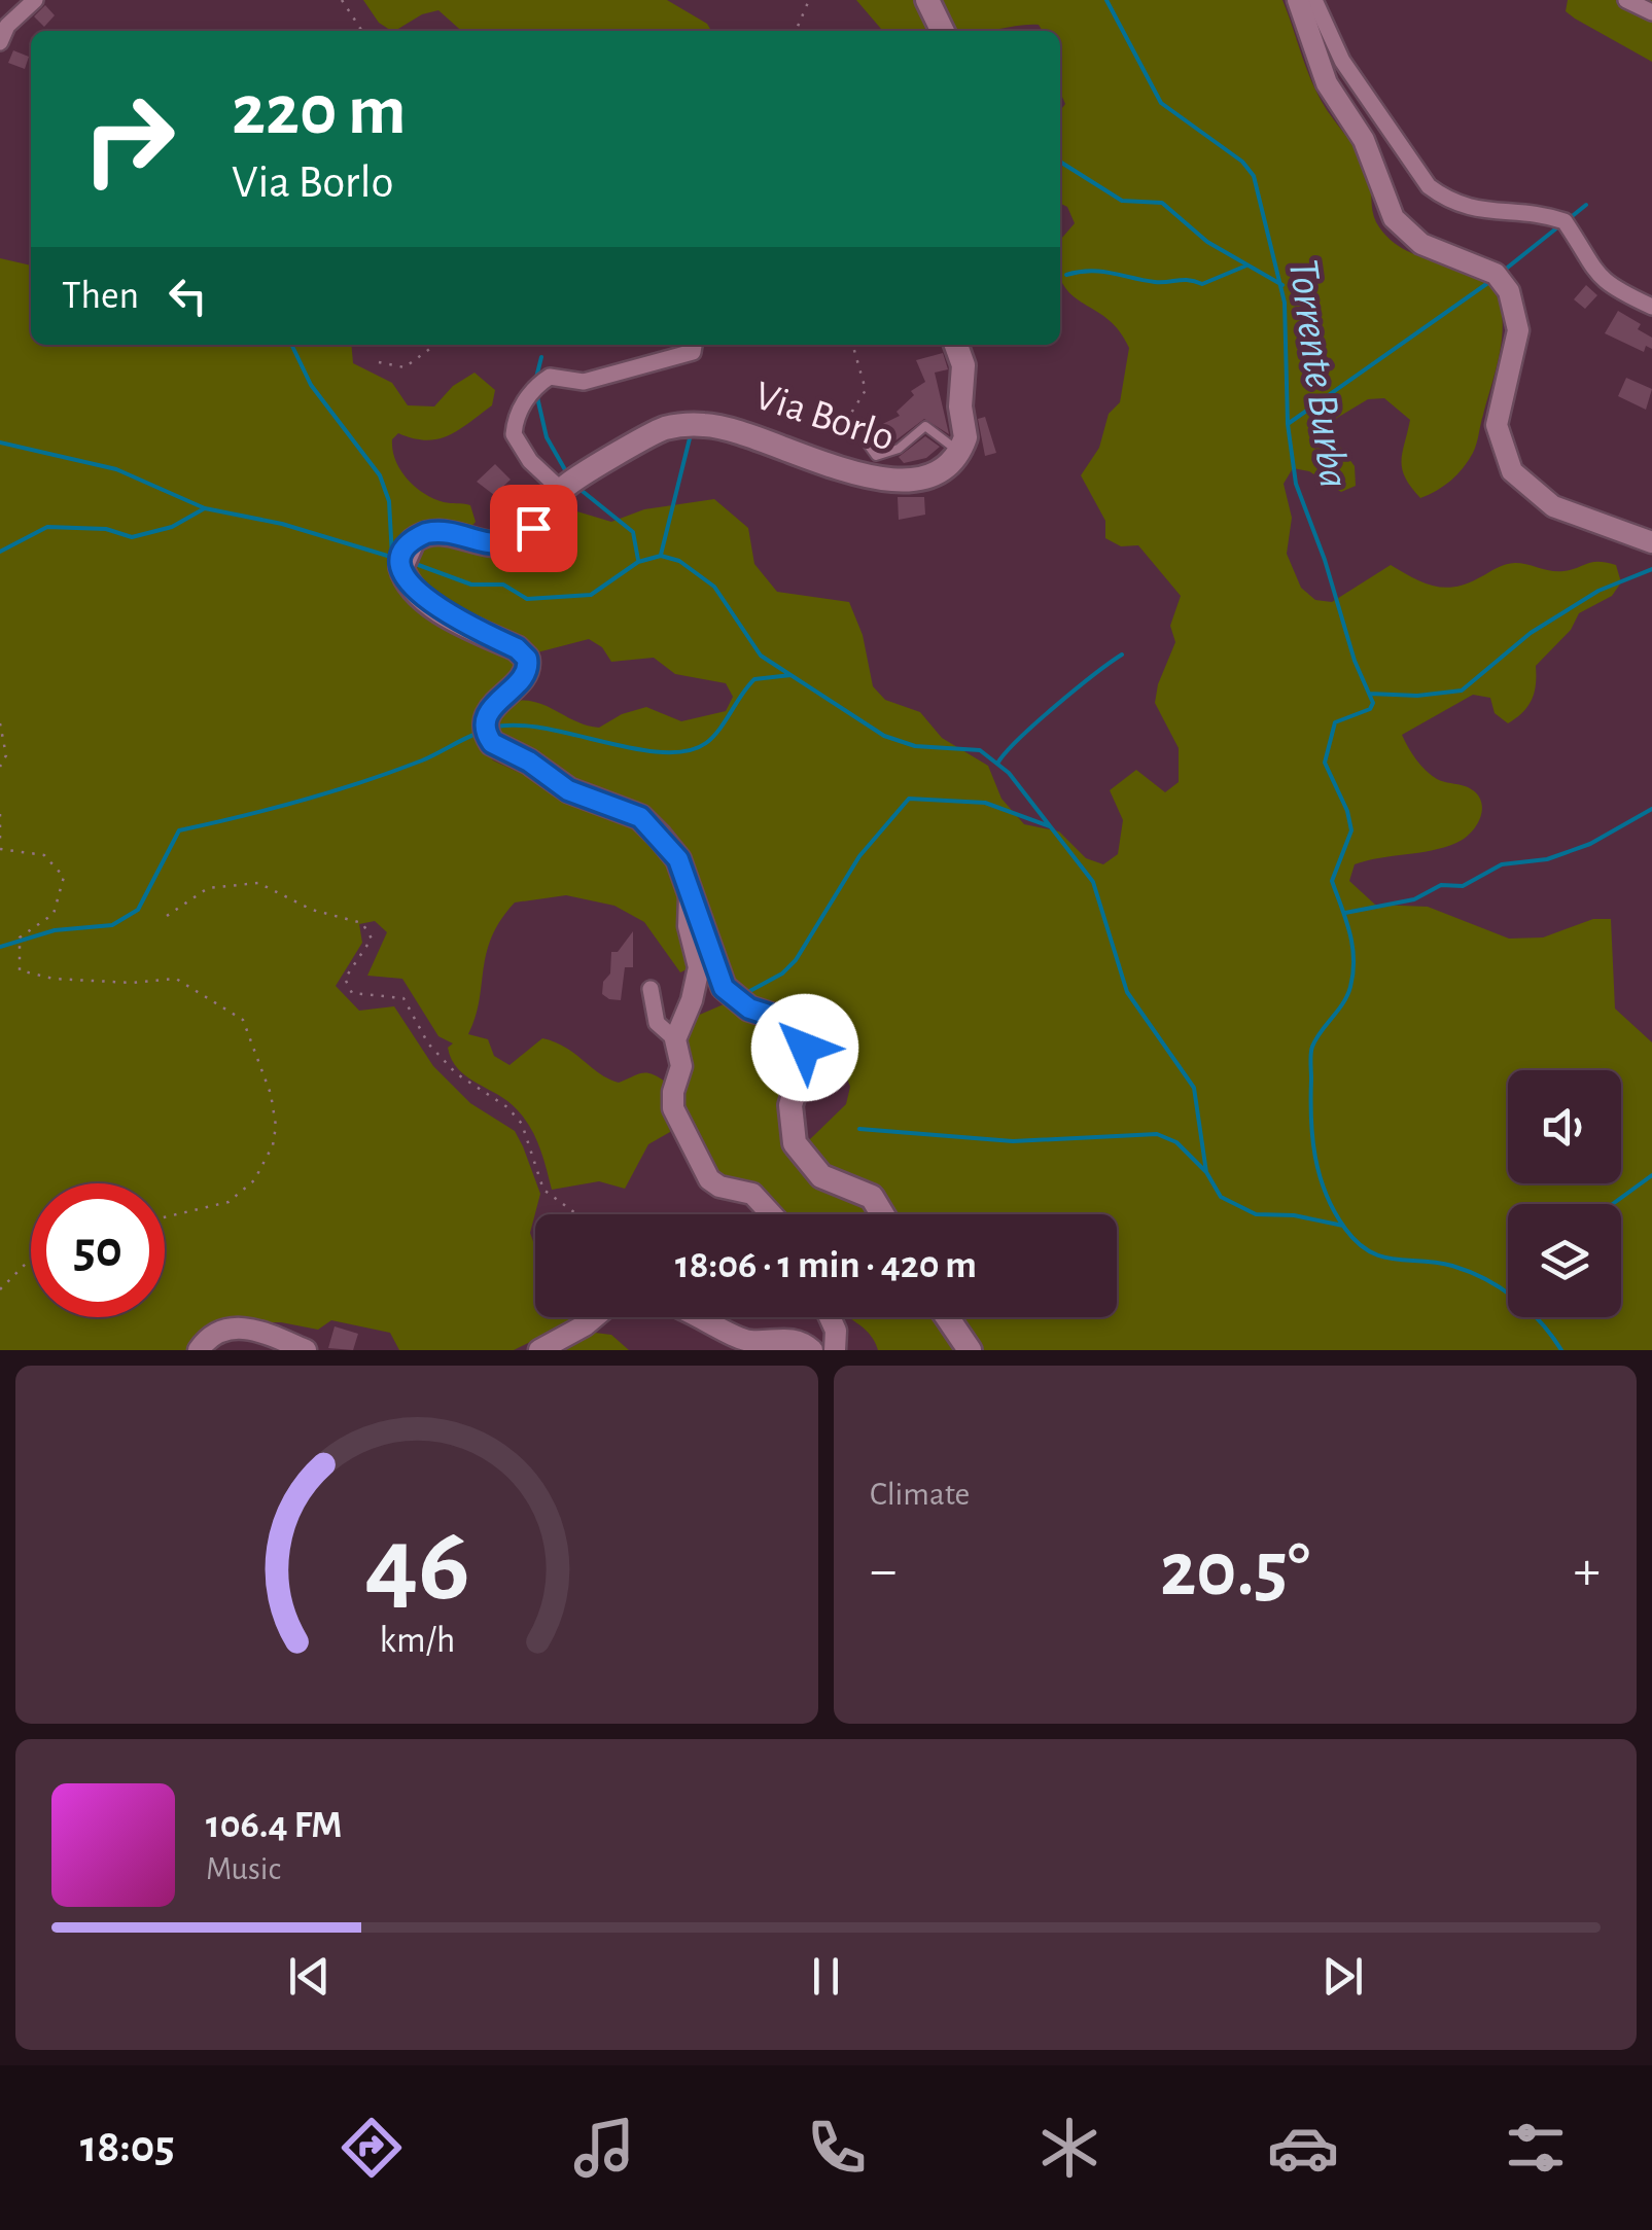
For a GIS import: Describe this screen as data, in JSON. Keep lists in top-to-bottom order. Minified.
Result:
{"streets":{"main road":["Via Borlo"]},"water":["Torrente Burba"],"page":{"turn":["220 m","Via Borlo"],"then":"Then","limit":"50","trip":"18:06 · 1 min · 420 m","tile":"Climate","heat":["−","20.5°","+"],"song":["106.4 FM","Music"],"tabs":"18:05","gauge":["46","km/h"]}}
